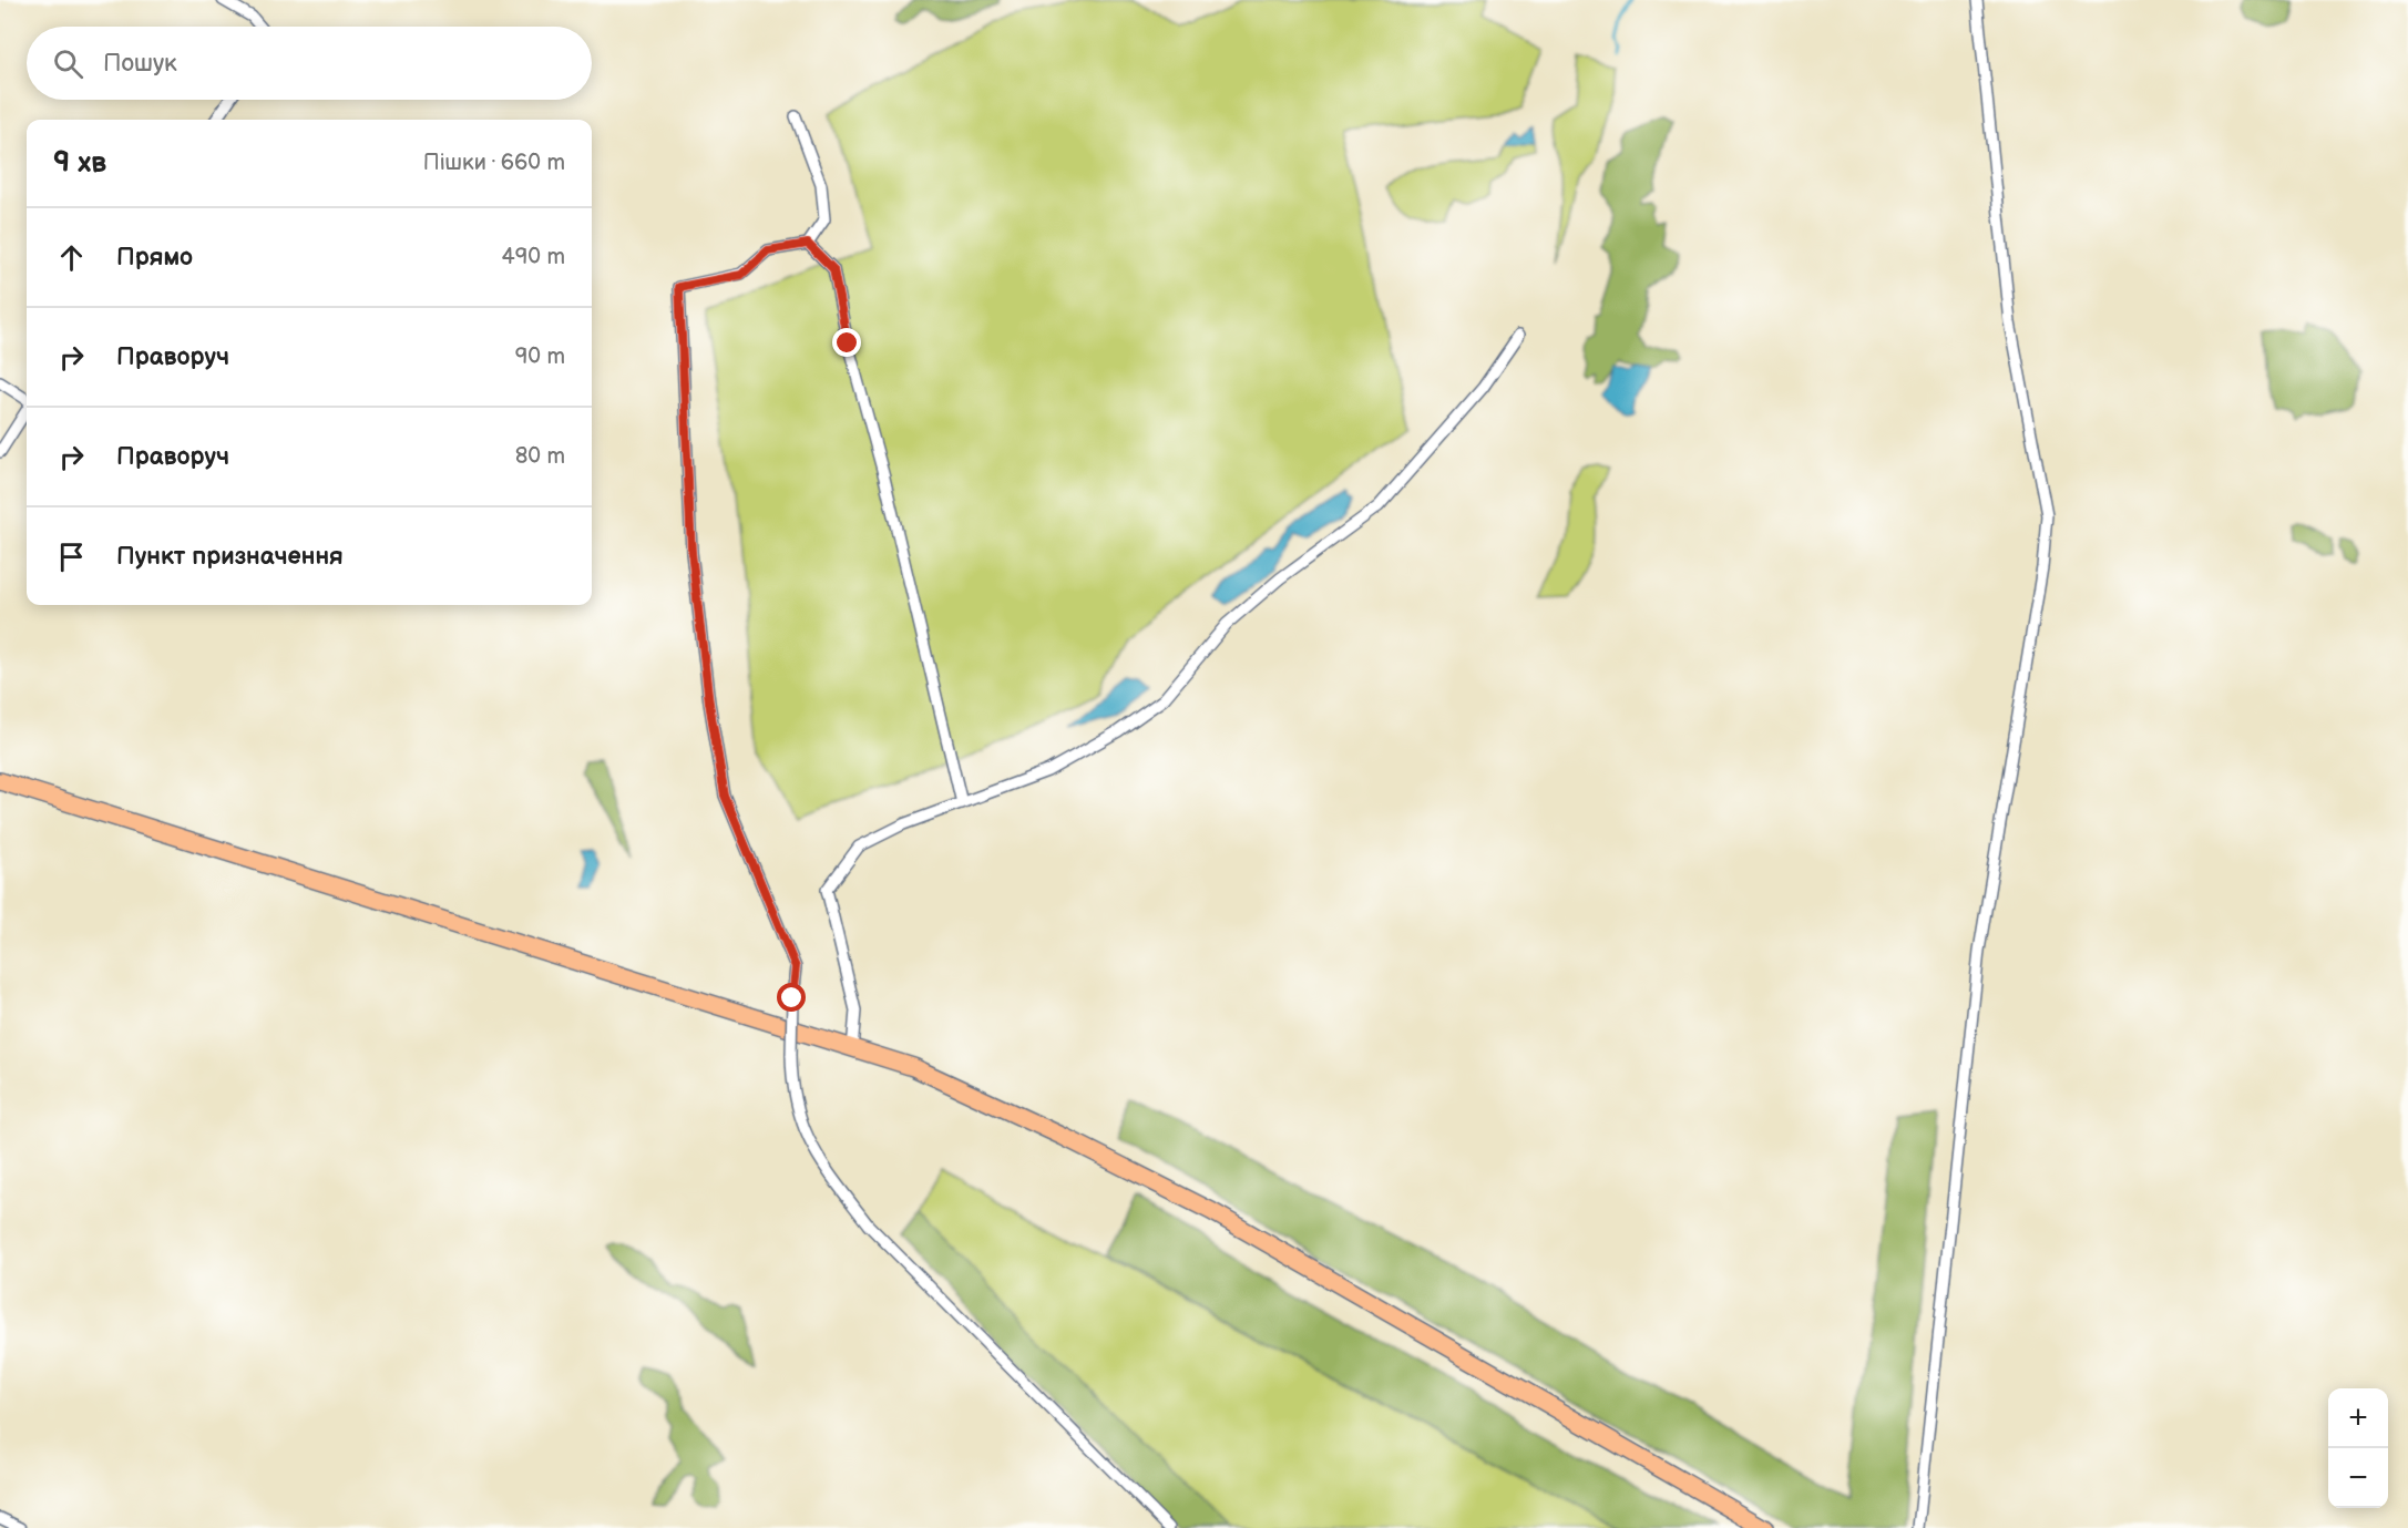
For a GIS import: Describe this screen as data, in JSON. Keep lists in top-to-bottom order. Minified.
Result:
{"page":{"search":"Пошук","heading":["9 хв","Пішки · 660 m"],"list":[["Прямо","490 m"],["Праворуч","90 m"],["Праворуч","80 m"],"Пункт призначення"],"map_buttons":["+","−"]}}
